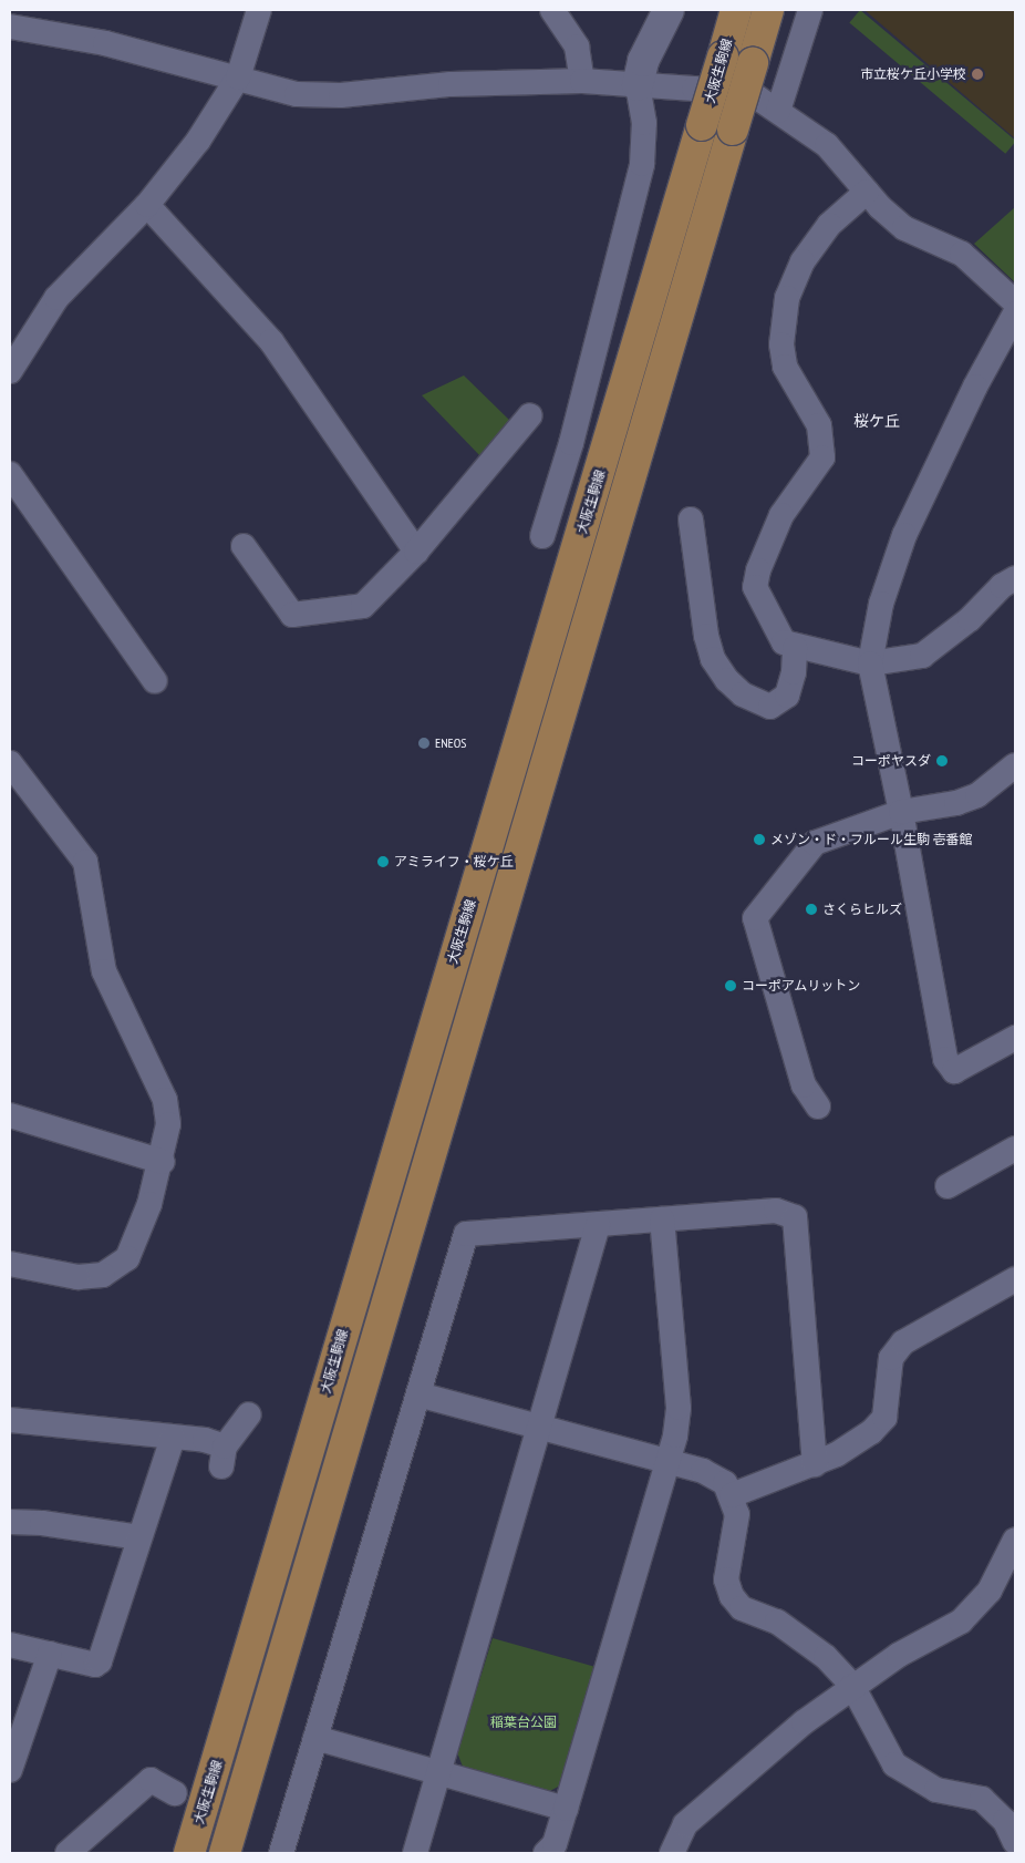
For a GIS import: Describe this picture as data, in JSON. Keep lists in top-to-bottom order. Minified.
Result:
{"streets":{"main road":["大阪生駒線"]},"districts":["桜ケ丘"],"parks":["稲葉台公園"],"places":["市立桜ケ丘小学校","ENEOS","コーポヤスダ","メゾン・ド・フルール生駒 壱番館","アミライフ・桜ケ丘","さくらヒルズ","コーポアムリットン"]}
